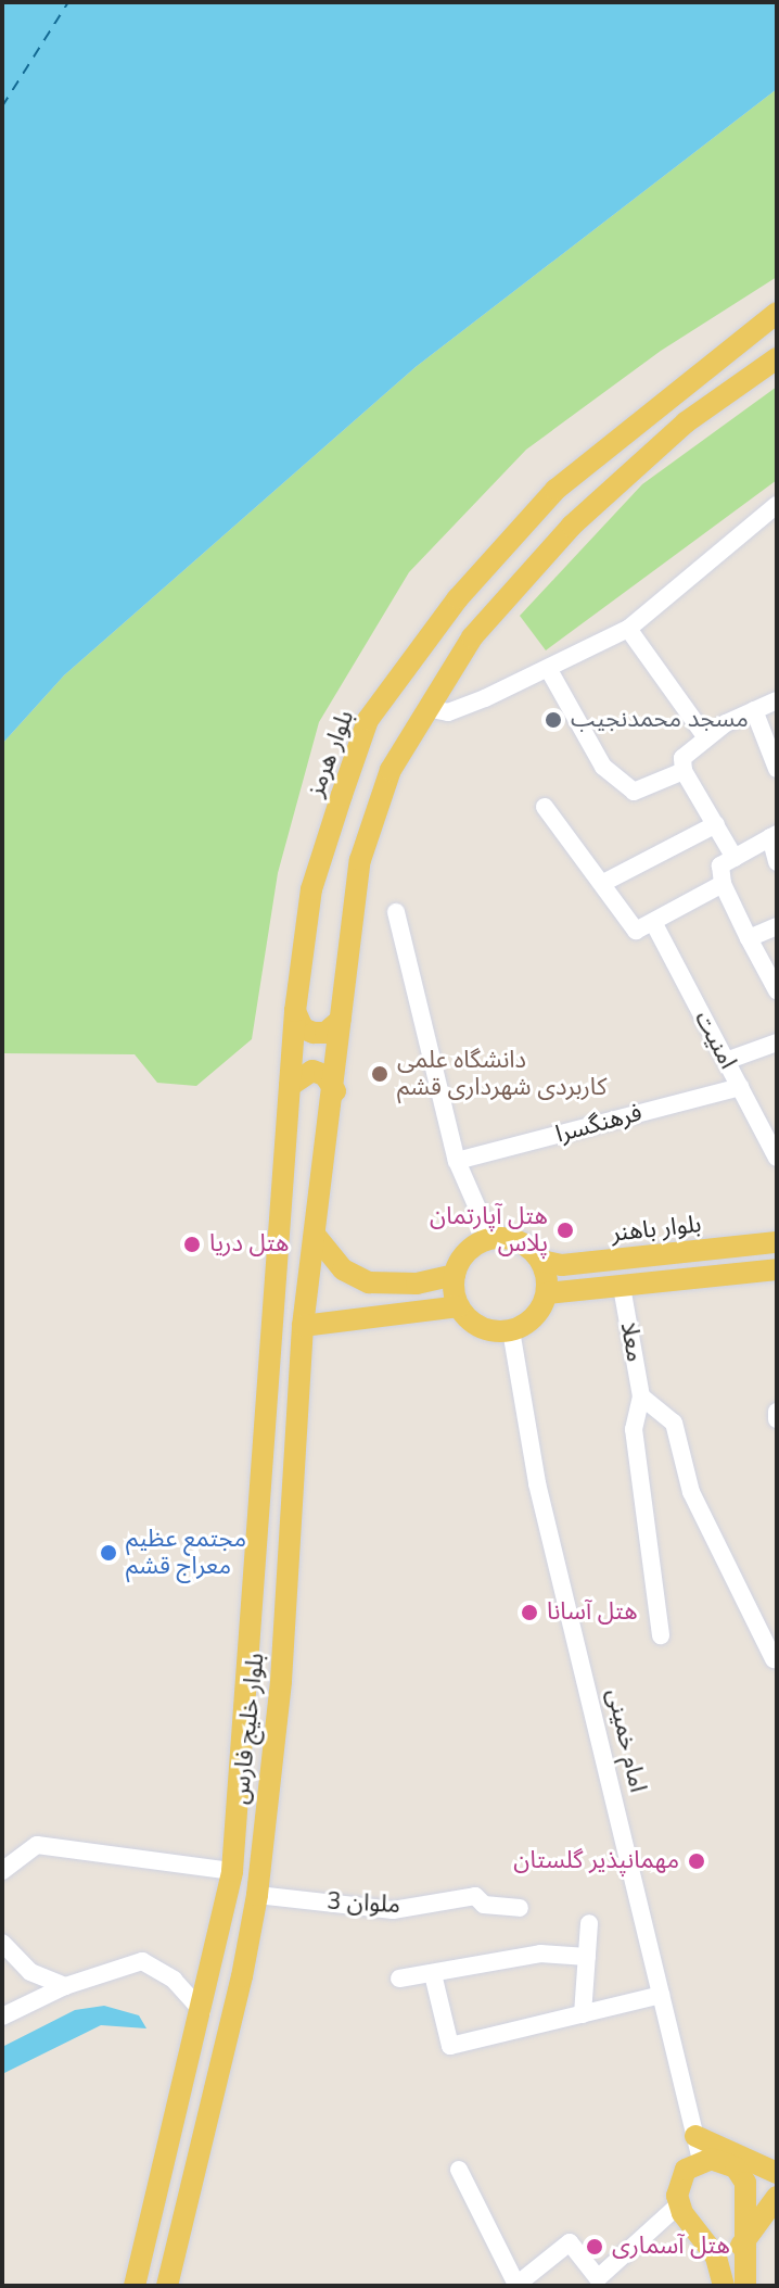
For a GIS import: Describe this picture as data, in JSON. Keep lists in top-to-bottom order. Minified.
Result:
{"streets":{"main road":["بلوار هرمز","بلوار باهنر","بلوار خلیج فارس"],"street":["امنیت","فرهنگسرا","معلا","امام خمینی","ملوان 3"]},"crossings":[["بلوار هرمز","بلوار خلیج فارس"],["امنیت","فرهنگسرا"],["بلوار باهنر","امام خمینی"],["بلوار خلیج فارس","ملوان 3"]],"places":["مسجد محمدنجیب","دانشگاه علمی کاربردی شهرداری قشم","هتل آپارتمان پلاس","هتل دریا","مجتمع عظیم معراج قشم","هتل آسانا","مهمانپذیر گلستان","هتل آسماری"]}
